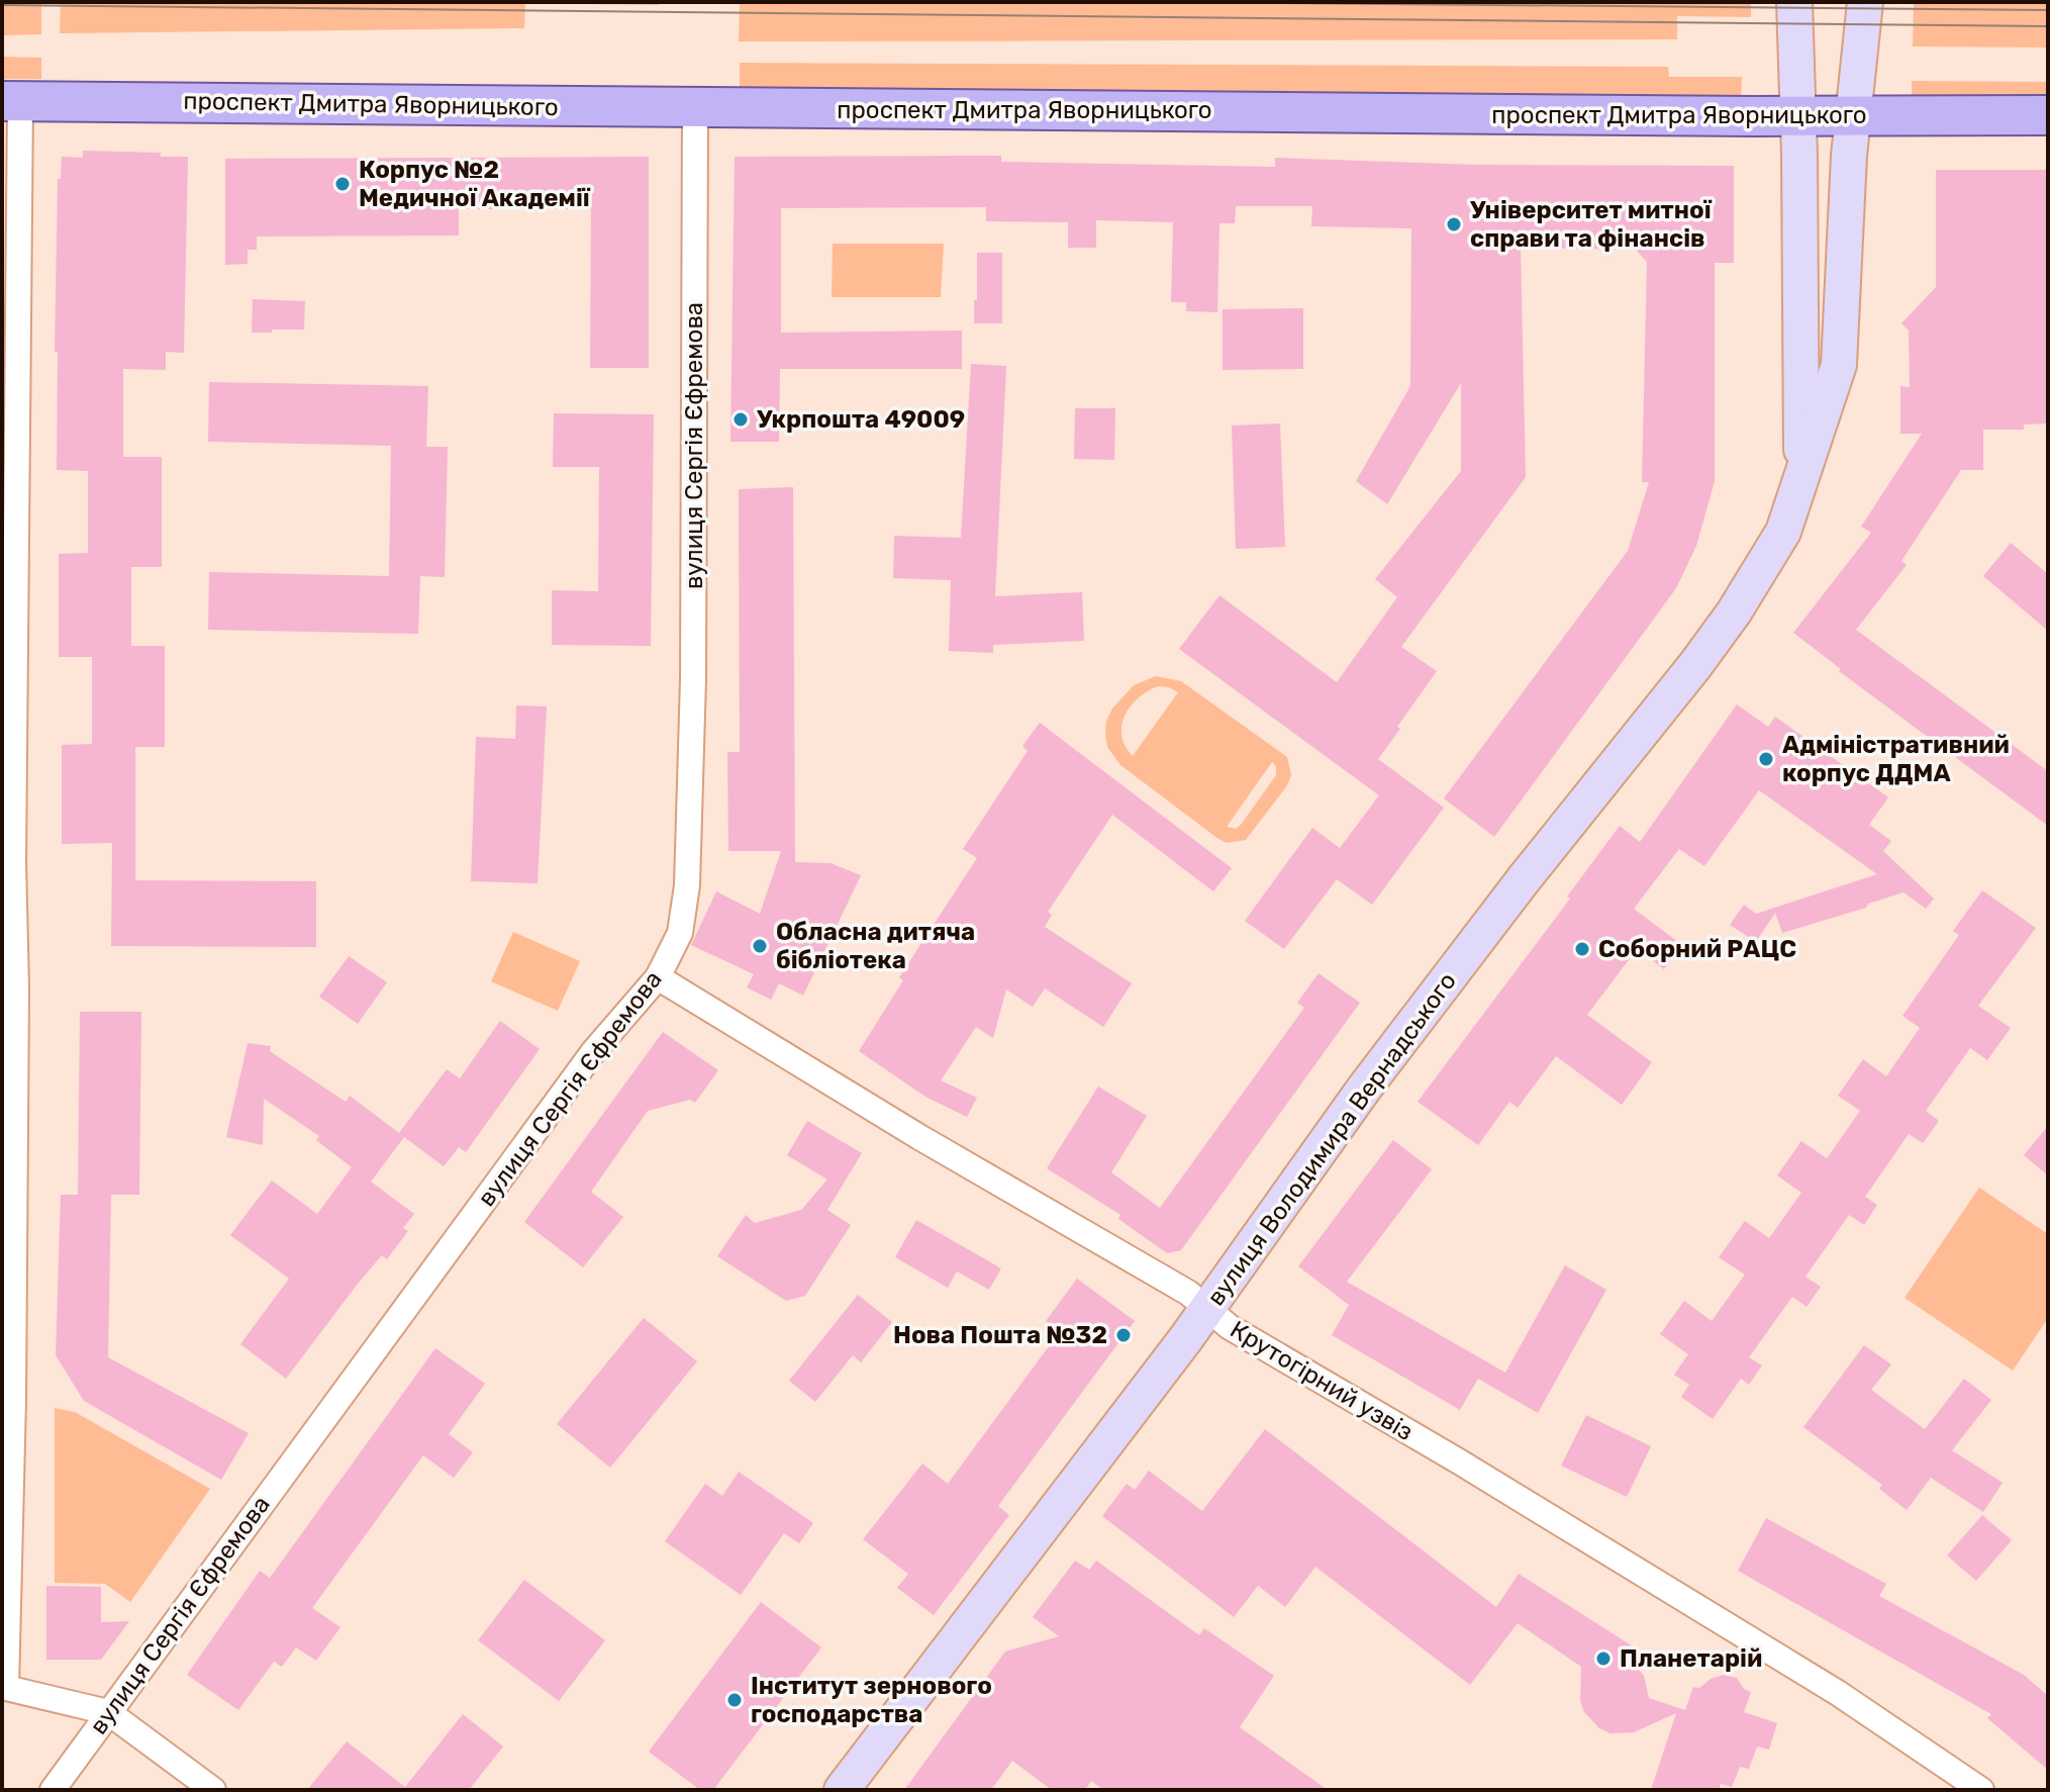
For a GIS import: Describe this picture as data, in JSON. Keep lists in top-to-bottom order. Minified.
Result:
{"streets":{"main road":["проспект Дмитра Яворницького"],"street":["вулиця Сергія Єфремова","вулиця Володимира Вернадського","Крутогірний узвіз"]},"crossings":[["проспект Дмитра Яворницького","вулиця Сергія Єфремова"],["проспект Дмитра Яворницького","вулиця Володимира Вернадського"],["вулиця Сергія Єфремова","Крутогірний узвіз"],["вулиця Володимира Вернадського","Крутогірний узвіз"]],"places":["Корпус №2 Медичної Академії","Університет митної справи та фінансів","Укрпошта 49009","Адміністративний корпус ДДМА","Обласна дитяча бібліотека","Соборний РАЦС","Нова Пошта №32","Планетарій","Інститут зернового господарства"]}
